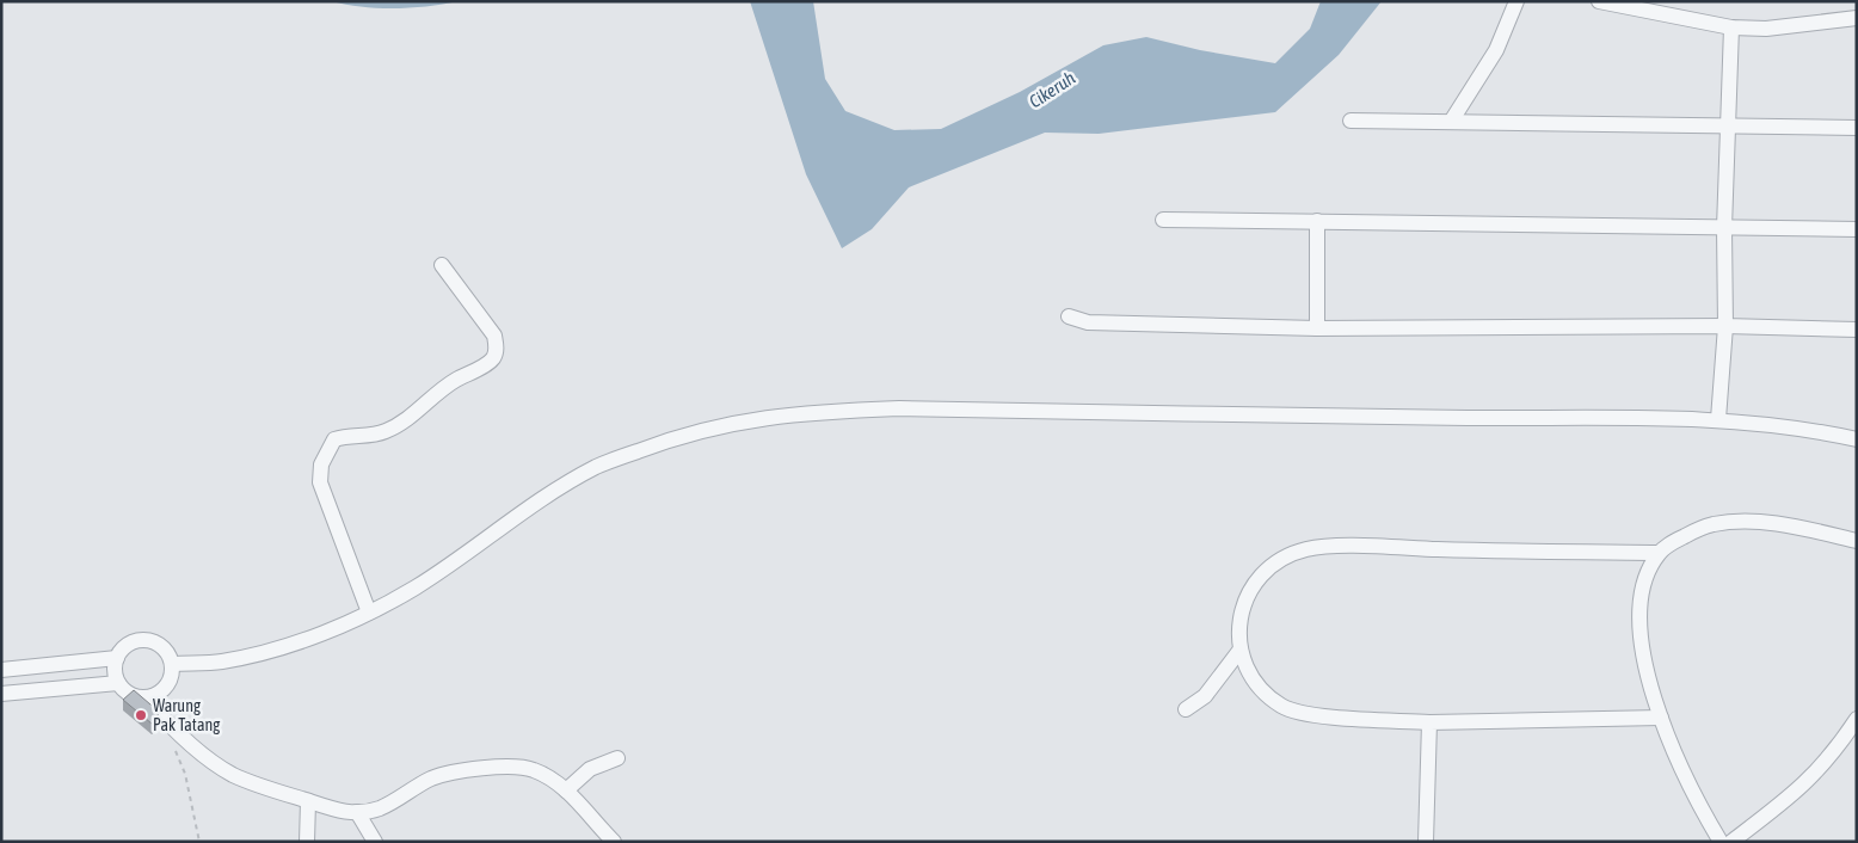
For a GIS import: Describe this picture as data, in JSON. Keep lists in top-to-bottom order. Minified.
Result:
{"water":["Cikeruh"],"places":["Warung Pak Tatang"]}
